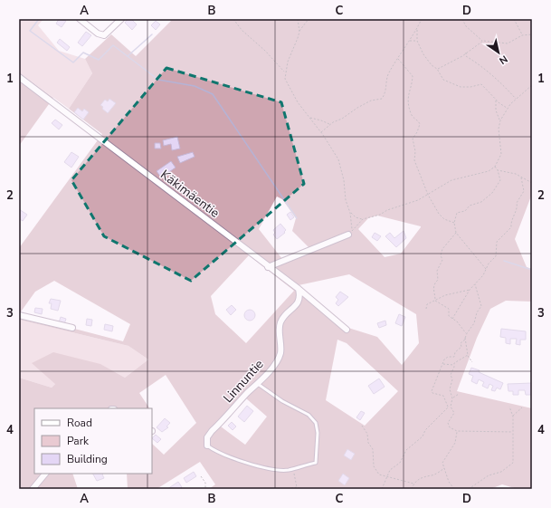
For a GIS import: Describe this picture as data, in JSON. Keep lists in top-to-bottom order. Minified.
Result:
{"streets":{"street":["Käkimäentie","Linnuntie"]},"crossings":[["Käkimäentie","Linnuntie"]],"legend":["Road","Park","Building"],"north":"bottom right","grid":{"columns":["A","B","C","D"],"rows":["1","2","3","4"]}}
